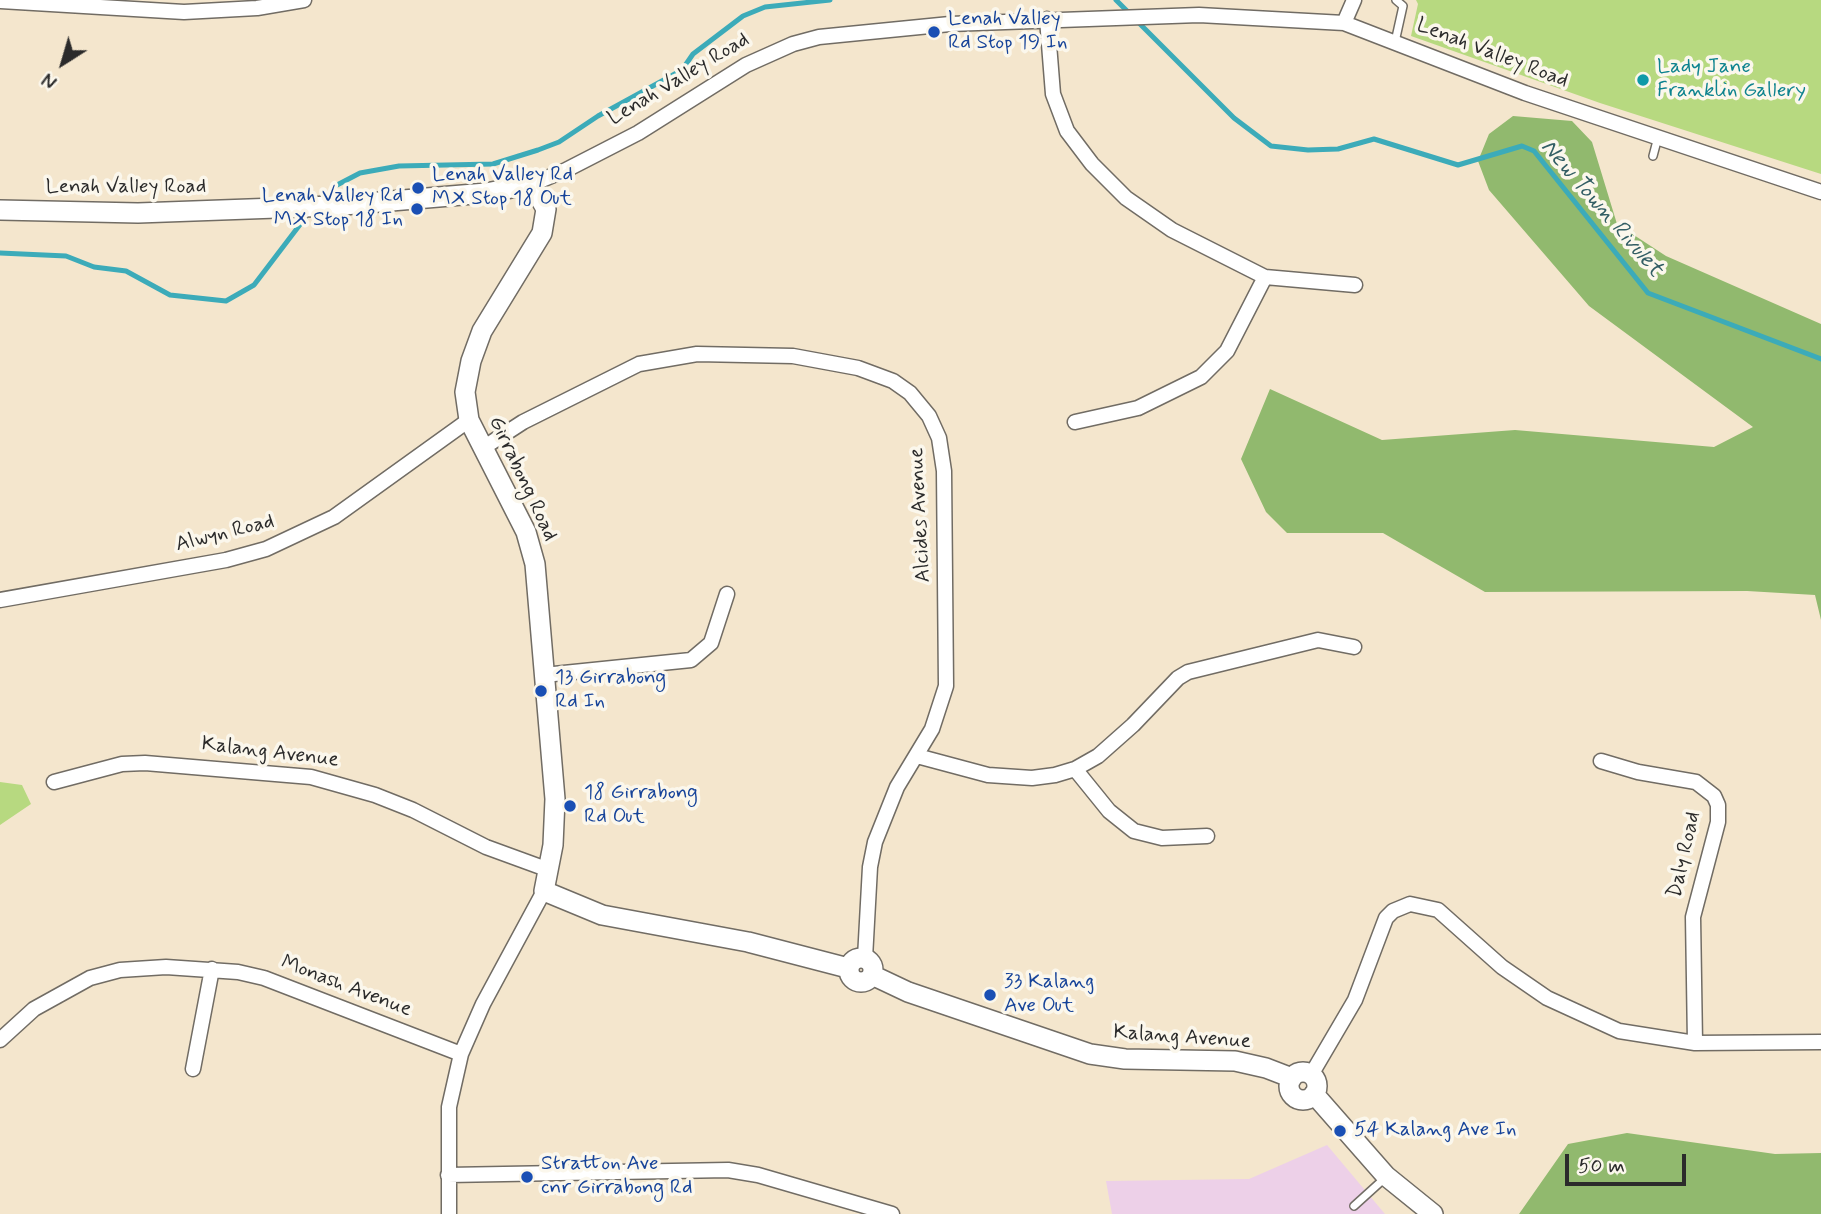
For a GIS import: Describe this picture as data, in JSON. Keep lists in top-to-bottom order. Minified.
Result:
{"streets":{"street":["Lenah Valley Road","Girrabong Road","Alcides Avenue","Alwyn Road","Kalang Avenue","Daly Road","Monash Avenue"]},"crossings":[["Lenah Valley Road","Girrabong Road"],["Girrabong Road","Alcides Avenue"],["Girrabong Road","Alwyn Road"],["Girrabong Road","Kalang Avenue"],["Girrabong Road","Monash Avenue"],["Alcides Avenue","Kalang Avenue"]],"water":["New Town Rivulet"],"places":["Lenah Valley Rd Stop 19 In","Lady Jane Franklin Gallery","Lenah Valley Rd MX Stop 18 Out","Lenah Valley Rd MX Stop 18 In","13 Girrabong Rd In","18 Girrabong Rd Out","33 Kalang Ave Out","54 Kalang Ave In","Stratton Ave cnr Girrabong Rd"],"scale_bar":"50 m","north":"bottom left"}
